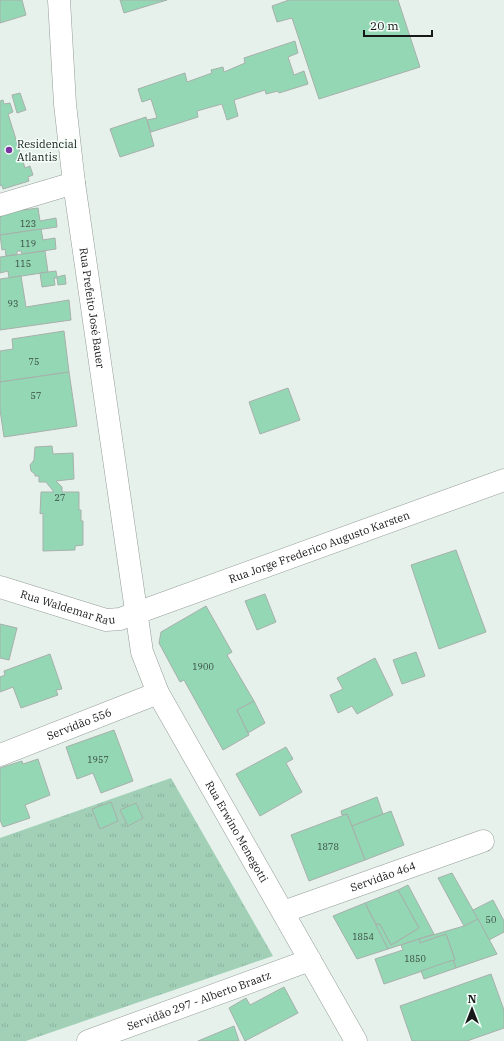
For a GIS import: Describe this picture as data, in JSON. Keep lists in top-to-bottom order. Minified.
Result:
{"streets":{"street":["Rua Prefeito José Bauer","Rua Jorge Frederico Augusto Karsten","Rua Waldemar Rau","Servidão 556","Rua Erwino Menegotti","Servidão 464","Servidão 297 - Alberto Braatz"]},"crossings":[["Rua Prefeito José Bauer","Rua Jorge Frederico Augusto Karsten"],["Rua Prefeito José Bauer","Rua Waldemar Rau"],["Rua Prefeito José Bauer","Rua Erwino Menegotti"],["Rua Jorge Frederico Augusto Karsten","Rua Waldemar Rau"],["Rua Jorge Frederico Augusto Karsten","Rua Erwino Menegotti"],["Rua Waldemar Rau","Rua Erwino Menegotti"],["Servidão 556","Rua Erwino Menegotti"],["Rua Erwino Menegotti","Servidão 464"],["Rua Erwino Menegotti","Servidão 297 - Alberto Braatz"]],"places":["Residencial Atlantis"],"house_numbers":["123","119","115","93","75","57","27","1900","1957","1878","50","1854","1850"],"scale_bar":"20 m","north":"top"}
